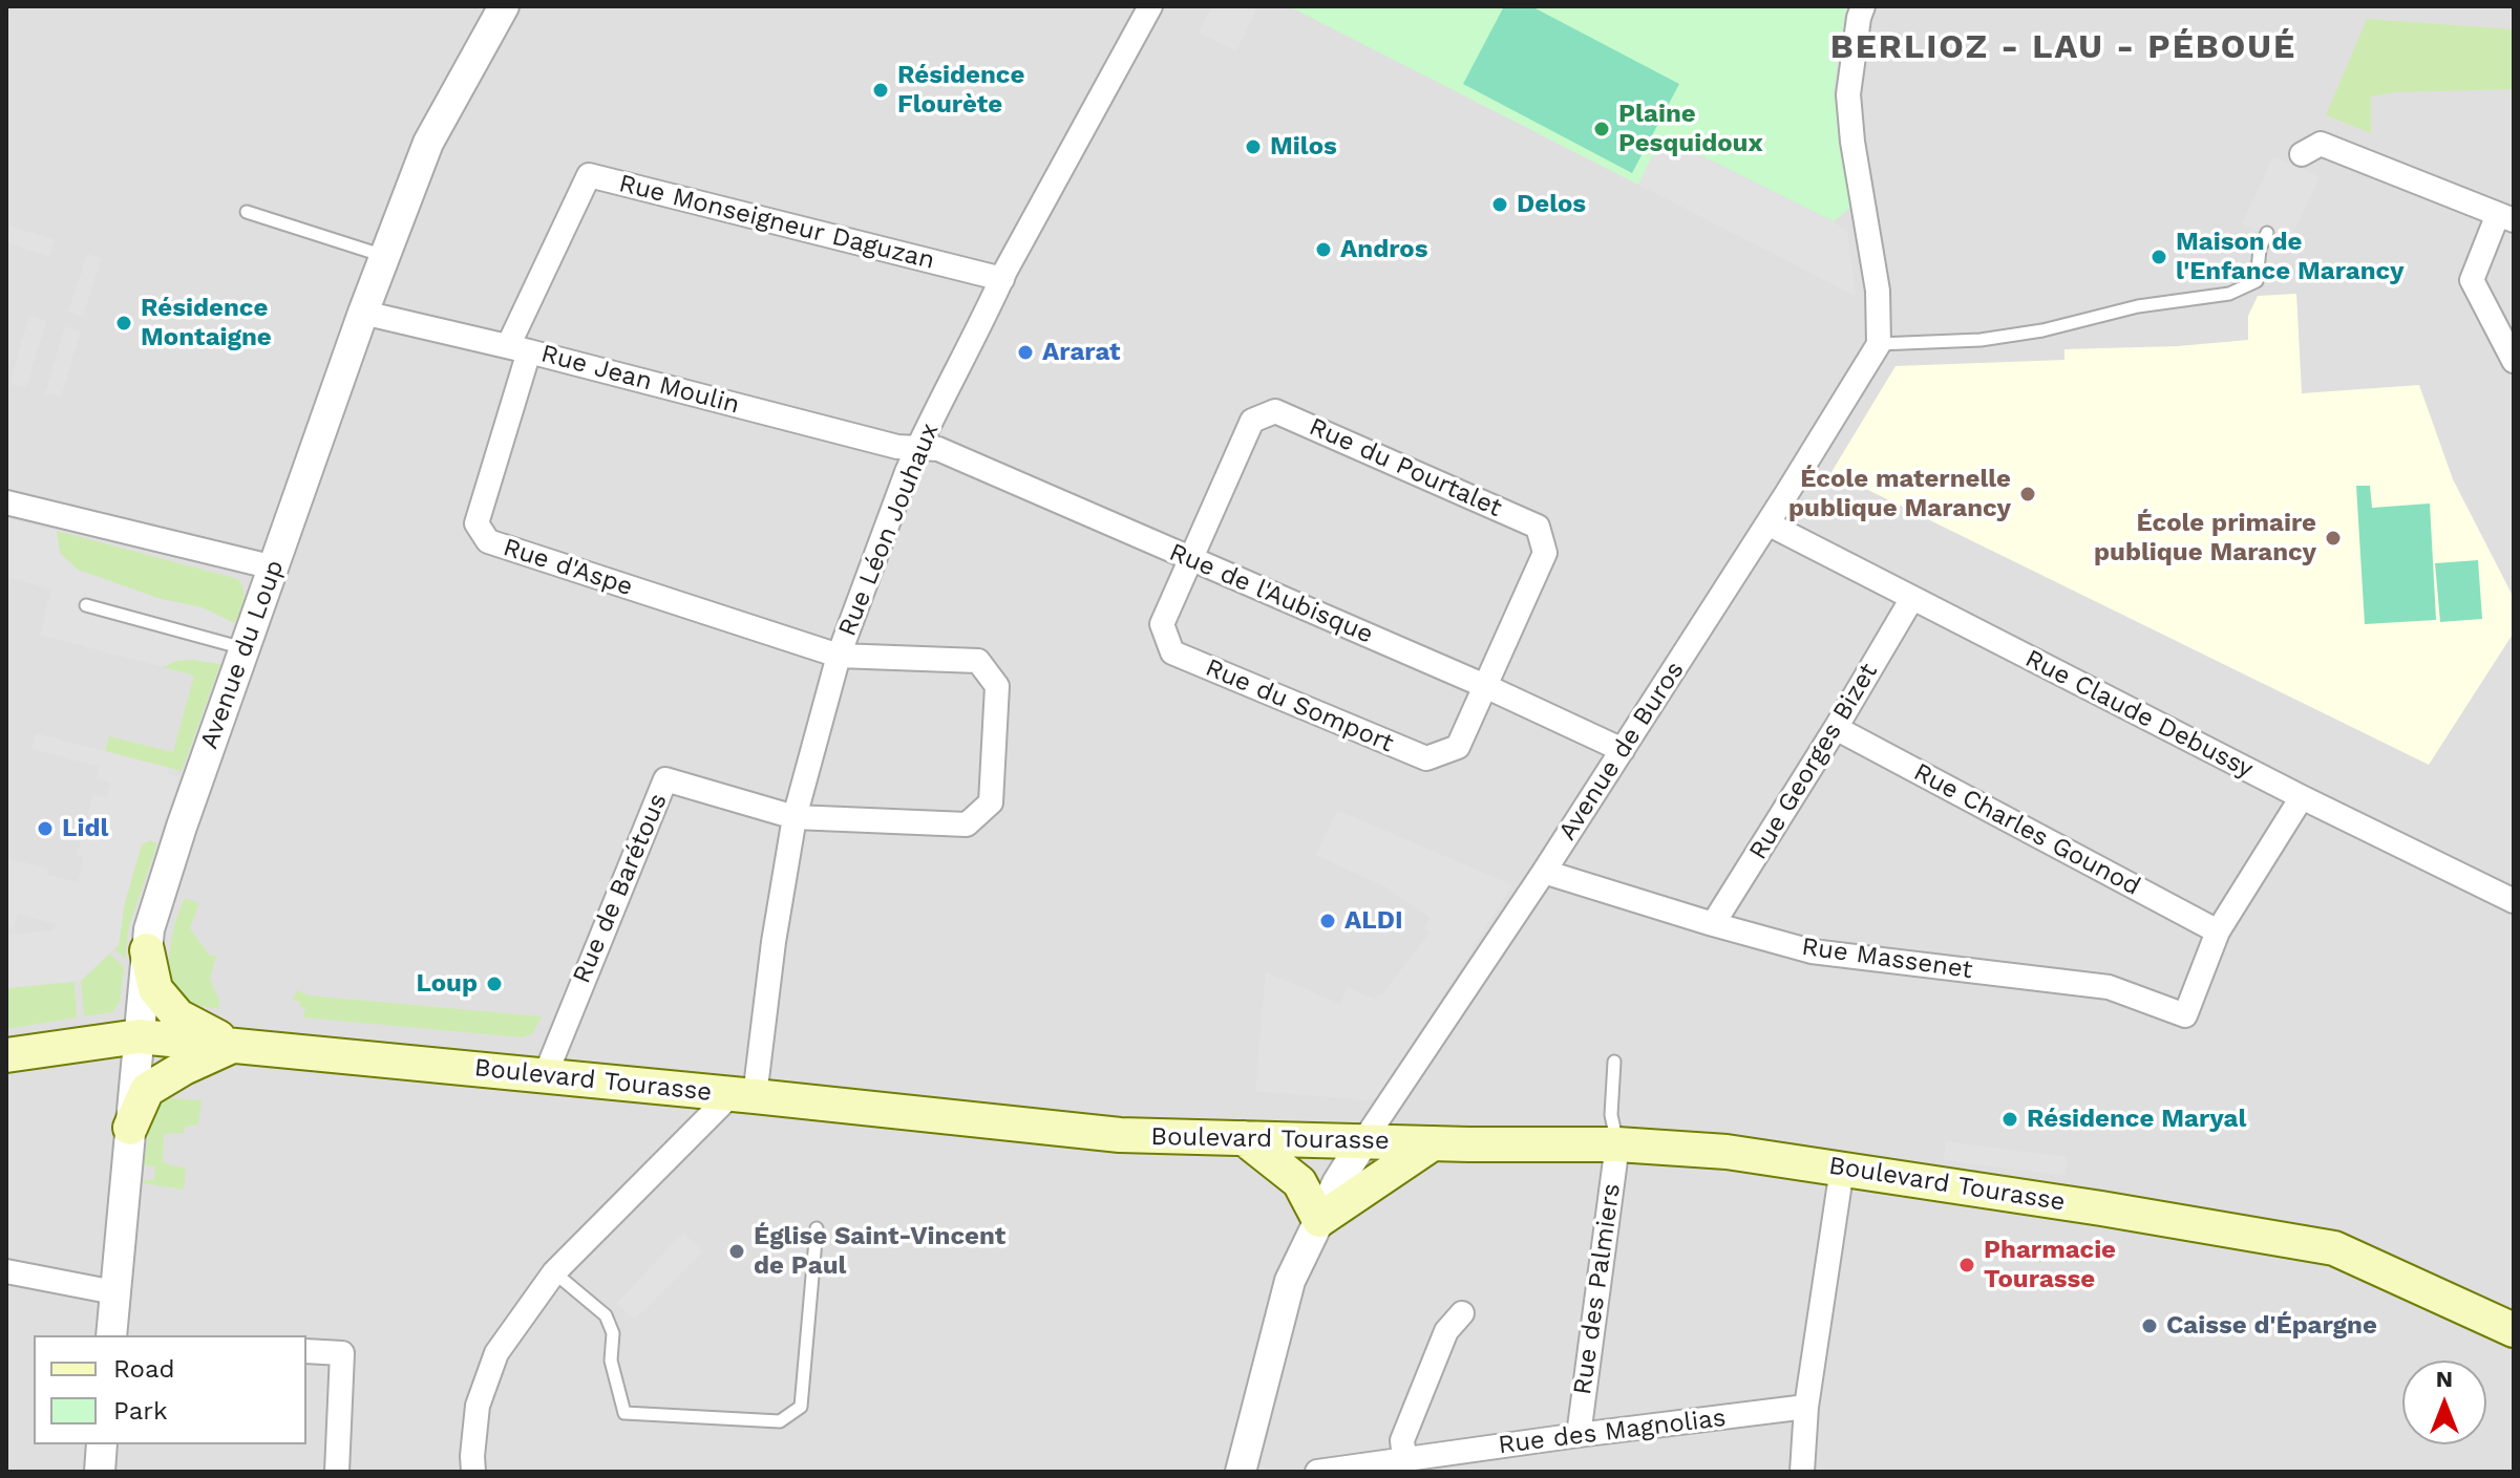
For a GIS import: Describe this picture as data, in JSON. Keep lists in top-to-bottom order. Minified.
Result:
{"streets":{"main road":["Boulevard Tourasse"],"street":["Rue Monseigneur Daguzan","Rue Jean Moulin","Rue du Pourtalet","Rue Léon Jouhaux","Rue d'Aspe","Rue de l'Aubisque","Avenue du Loup","Rue du Somport","Rue Claude Debussy","Avenue de Buros","Rue Georges Bizet","Rue Charles Gounod","Rue de Barétous","Rue Massenet","Rue des Palmiers","Rue des Magnolias"]},"crossings":[["Rue Monseigneur Daguzan","Rue Jean Moulin"],["Rue Monseigneur Daguzan","Rue Léon Jouhaux"],["Rue Monseigneur Daguzan","Rue d'Aspe"],["Rue Jean Moulin","Rue Léon Jouhaux"],["Rue Jean Moulin","Rue d'Aspe"],["Rue Jean Moulin","Rue de l'Aubisque"],["Rue Jean Moulin","Avenue du Loup"],["Rue du Pourtalet","Rue de l'Aubisque"],["Rue du Pourtalet","Rue du Somport"],["Rue Léon Jouhaux","Rue d'Aspe"],["Rue Léon Jouhaux","Rue de l'Aubisque"],["Rue Léon Jouhaux","Rue de Barétous"],["Rue Léon Jouhaux","Boulevard Tourasse"],["Rue d'Aspe","Rue de Barétous"],["Rue de l'Aubisque","Rue du Somport"],["Rue de l'Aubisque","Avenue de Buros"],["Avenue du Loup","Boulevard Tourasse"],["Rue Claude Debussy","Avenue de Buros"],["Rue Claude Debussy","Rue Georges Bizet"],["Avenue de Buros","Rue Massenet"],["Avenue de Buros","Boulevard Tourasse"],["Rue Georges Bizet","Rue Charles Gounod"],["Rue Georges Bizet","Rue Massenet"],["Rue Charles Gounod","Rue Massenet"],["Rue de Barétous","Boulevard Tourasse"],["Boulevard Tourasse","Rue des Palmiers"],["Rue des Palmiers","Rue des Magnolias"]],"districts":["BERLIOZ - LAU - PÉBOUÉ"],"places":["Résidence Flourète","Plaine Pesquidoux","Milos","Delos","Andros","Maison de l'Enfance Marancy","Résidence Montaigne","Ararat","École maternelle publique Marancy","École primaire publique Marancy","Lidl","ALDI","Loup","Résidence Maryal","Église Saint-Vincent de Paul","Pharmacie Tourasse","Caisse d'Épargne"],"legend":["Road","Park"],"north":"top"}
